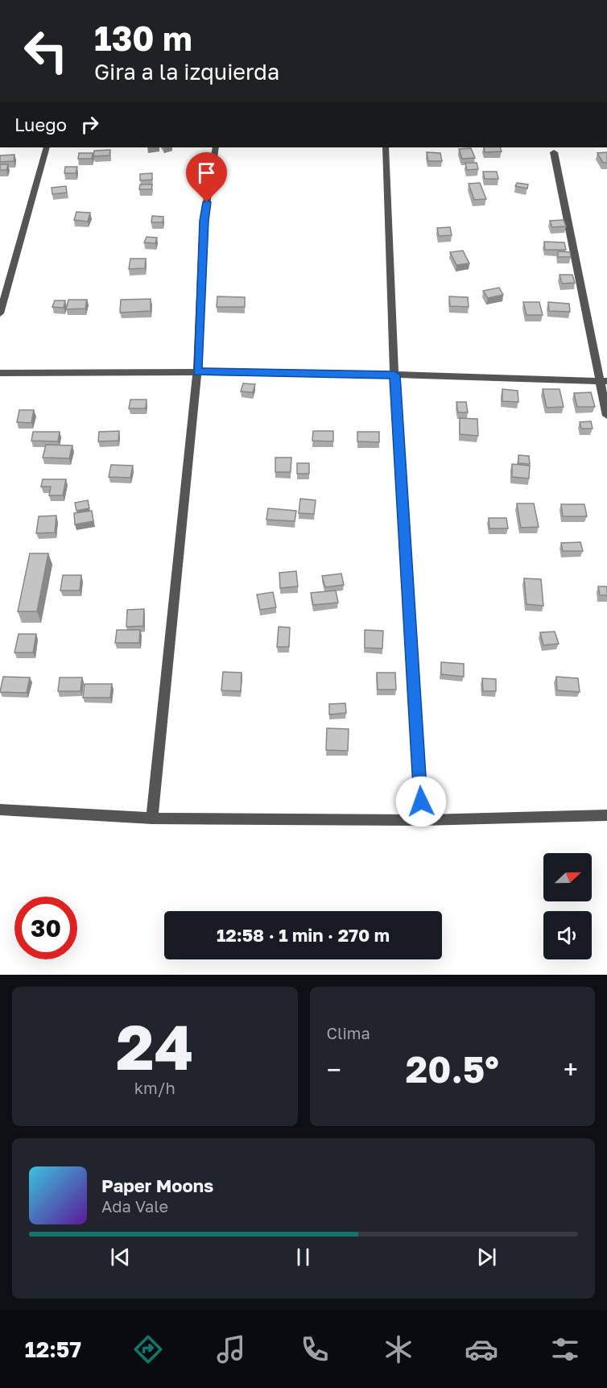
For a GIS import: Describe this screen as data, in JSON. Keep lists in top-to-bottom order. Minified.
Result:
{"north":"right","page":{"turn":["130 m","Gira a la izquierda"],"then":"Luego","limit":"30","trip":"12:58 · 1 min · 270 m","tile":[["24","km/h"],"Clima"],"heat":["−","20.5°","+"],"song":["Paper Moons","Ada Vale"],"tabs":"12:57"}}
